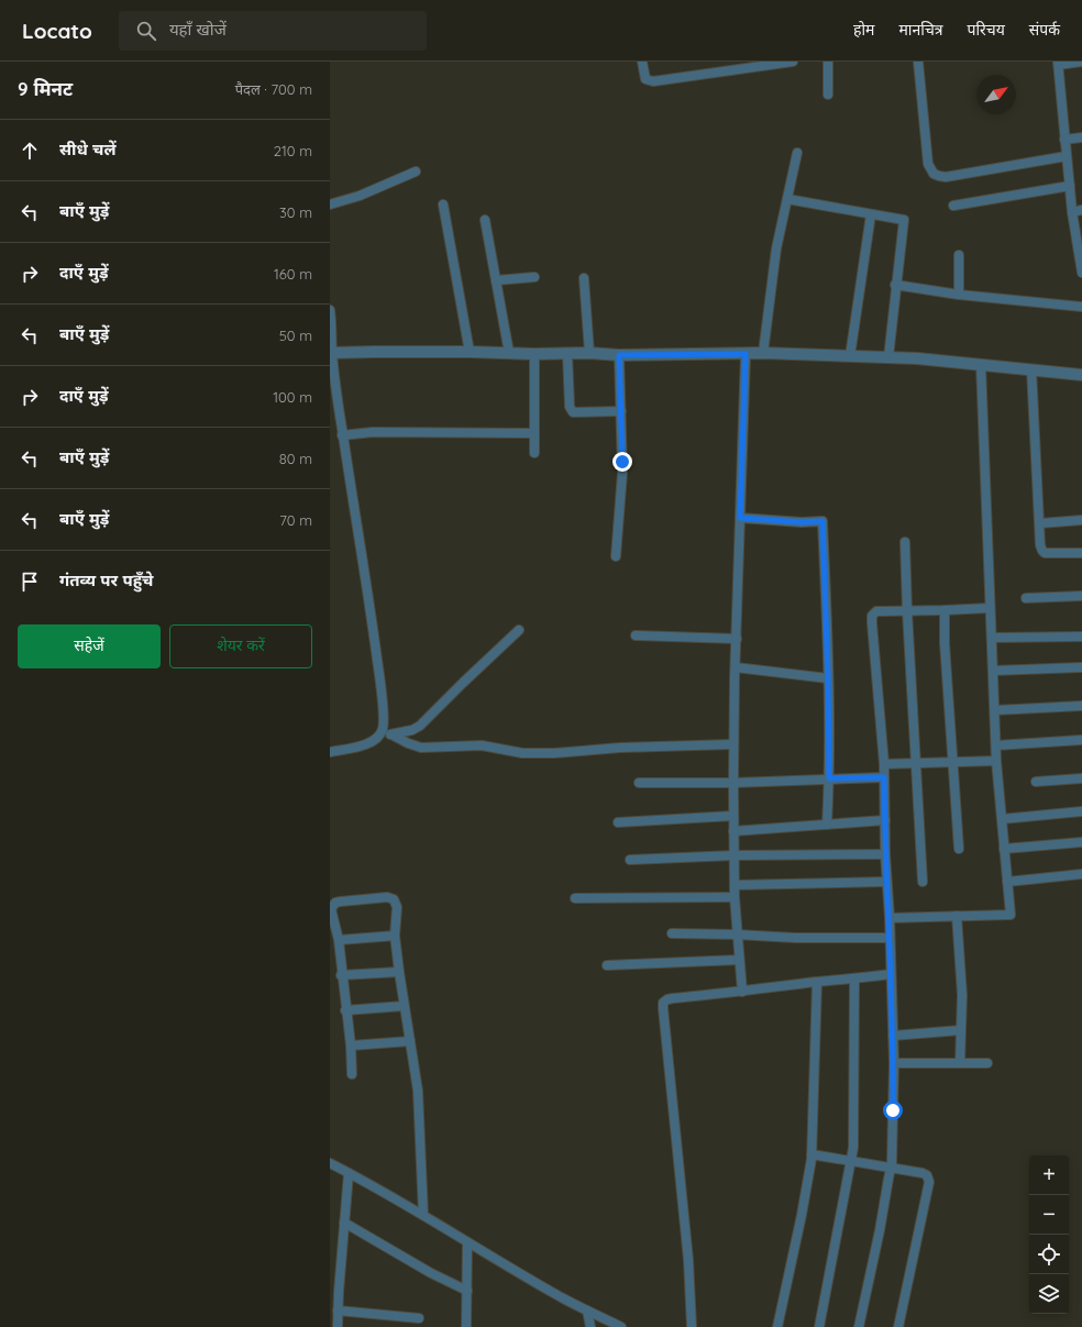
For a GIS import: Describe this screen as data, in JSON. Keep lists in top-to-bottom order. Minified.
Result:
{"north":"top right","page":{"header":"Locato","search":"यहाँ खोजें","nav":["होम","मानचित्र","परिचय","संपर्क"],"heading":["9 मिनट","पैदल · 700 m"],"list":[["सीधे चलें","210 m"],["बाएँ मुड़ें","30 m"],["दाएँ मुड़ें","160 m"],["बाएँ मुड़ें","50 m"],["दाएँ मुड़ें","100 m"],["बाएँ मुड़ें","80 m"],["बाएँ मुड़ें","70 m"],"गंतव्य पर पहुँचे"],"buttons":["सहेजें","शेयर करें"],"map_buttons":["+","−"]}}
